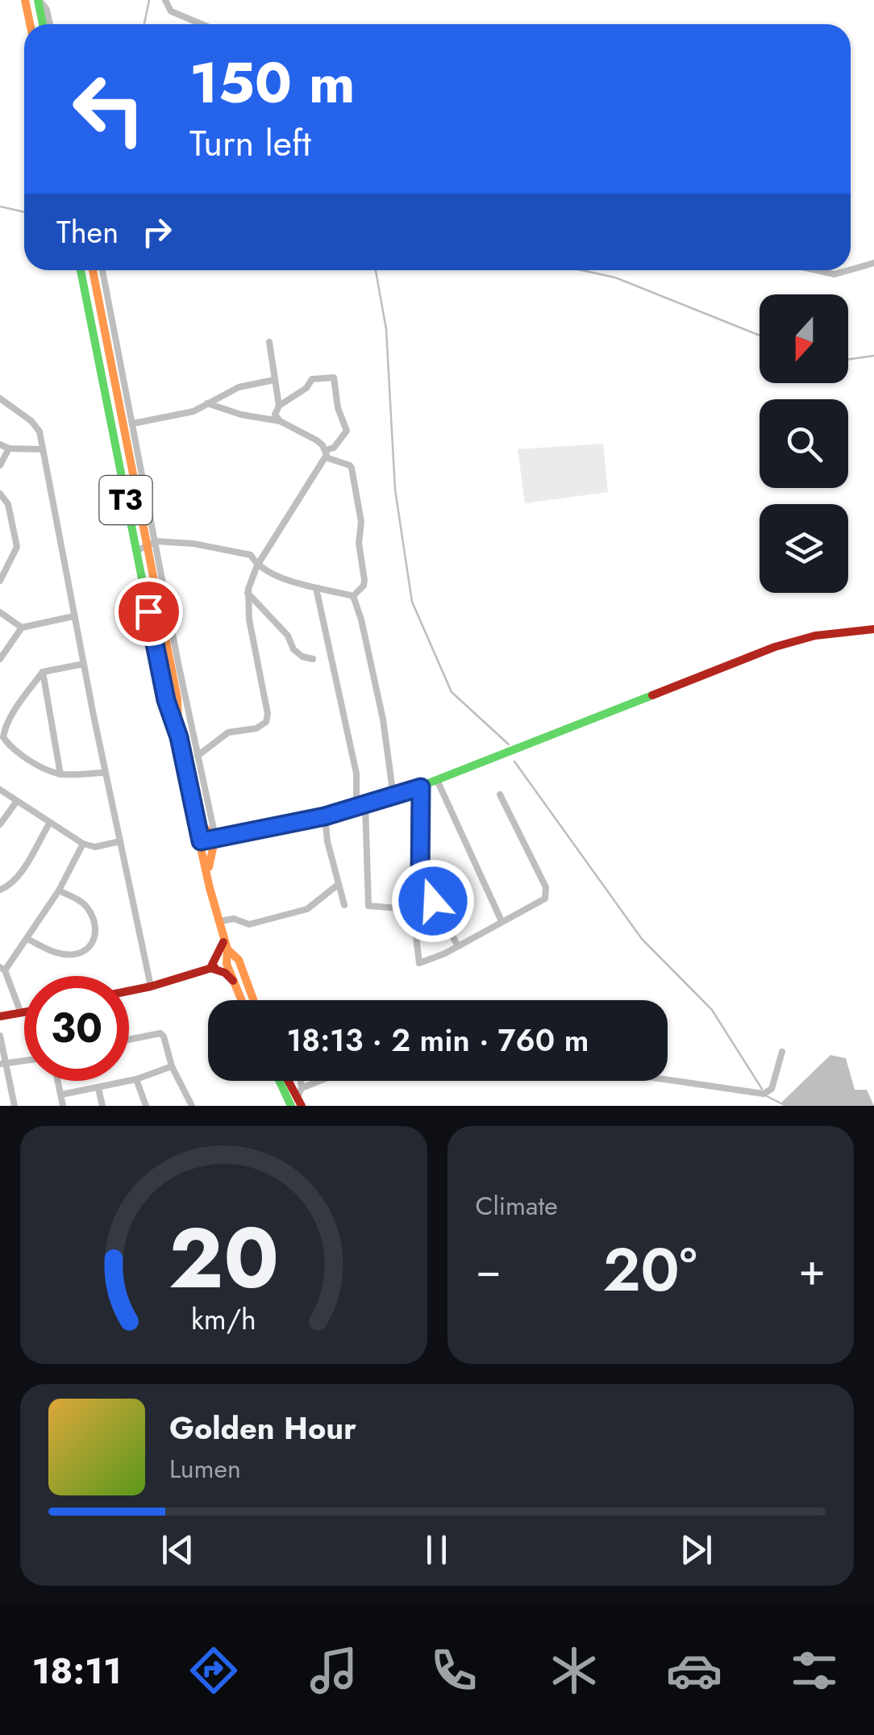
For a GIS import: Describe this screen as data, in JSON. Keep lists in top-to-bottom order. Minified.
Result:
{"streets":{"main road":["T3"]},"north":"bottom","page":{"turn":["150 m","Turn left"],"then":"Then","limit":"30","trip":"18:13 · 2 min · 760 m","tile":"Climate","heat":["−","20°","+"],"song":["Golden Hour","Lumen"],"tabs":"18:11","gauge":["20","km/h"]}}
